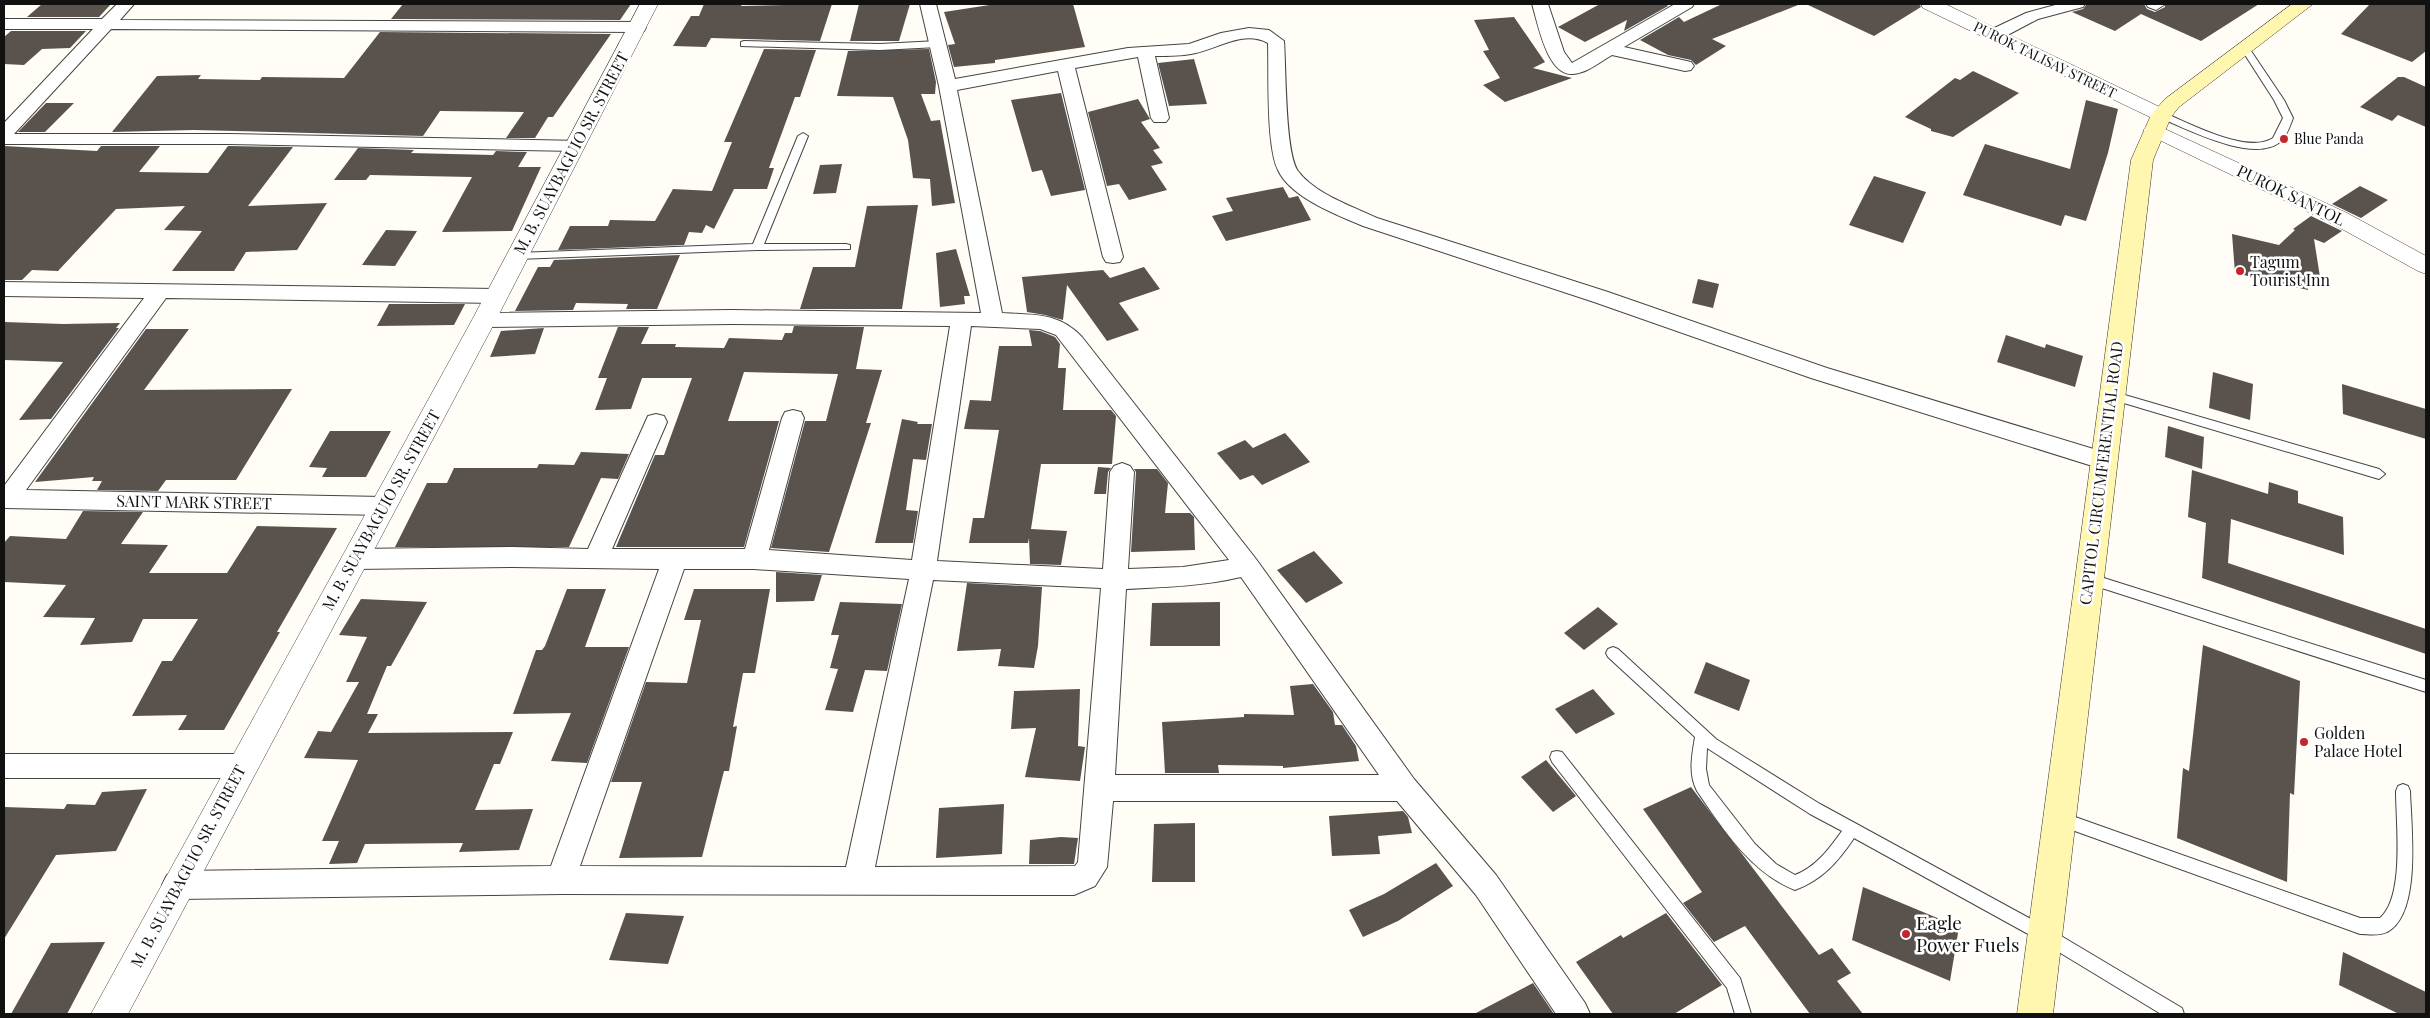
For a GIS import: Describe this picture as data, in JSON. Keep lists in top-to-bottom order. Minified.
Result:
{"streets":{"main road":["CAPITOL CIRCUMFERENTIAL ROAD"],"street":["PUROK TALISAY STREET","M. B. SUAYBAGUIO SR. STREET","PUROK SANTOL","SAINT MARK STREET"]},"crossings":[["PUROK TALISAY STREET","PUROK SANTOL"],["PUROK TALISAY STREET","CAPITOL CIRCUMFERENTIAL ROAD"],["M. B. SUAYBAGUIO SR. STREET","SAINT MARK STREET"],["PUROK SANTOL","CAPITOL CIRCUMFERENTIAL ROAD"]],"places":["Blue Panda","Tagum Tourist Inn","Golden Palace Hotel","Eagle Power Fuels"]}
